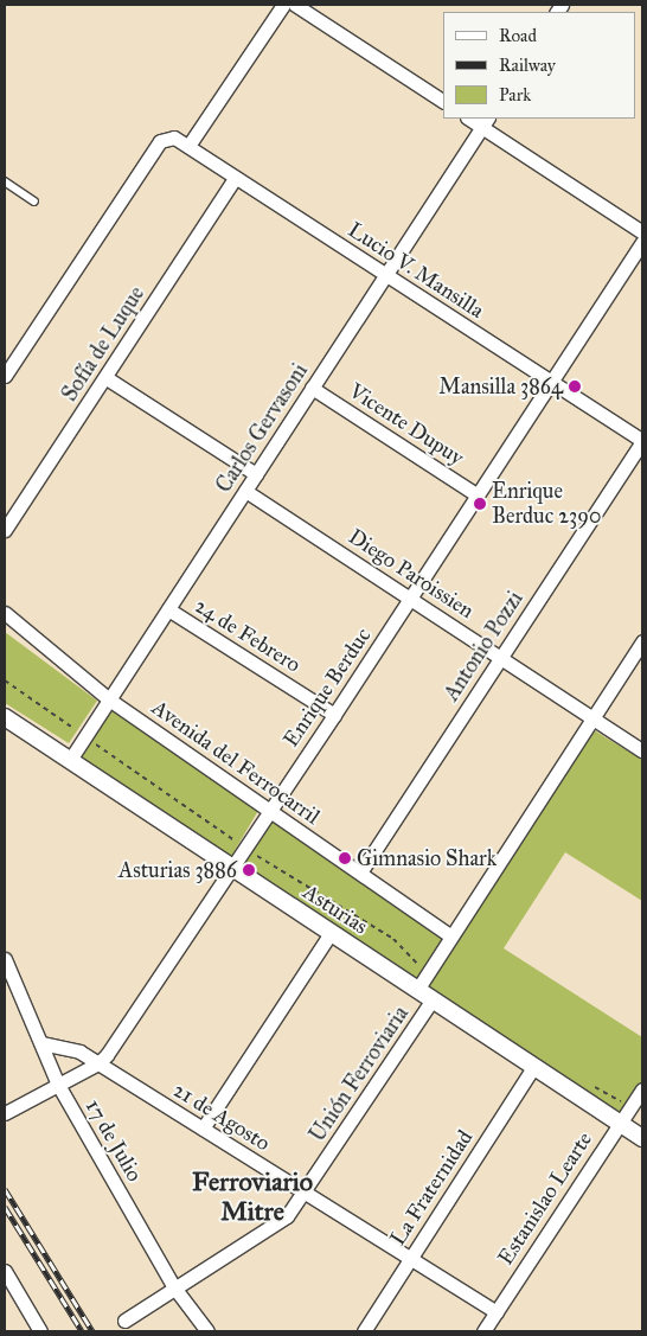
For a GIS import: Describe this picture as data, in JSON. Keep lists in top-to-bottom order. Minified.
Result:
{"streets":{"street":["Lucio V. Mansilla","Sofía de Luque","Vicente Dupuy","Carlos Gervasoni","Diego Paroissien","24 de Febrero","Antonio Pozzi","Enrique Berduc","Avenida del Ferrocarril","Asturias","Unión Ferroviaria","21 de Agosto","17 de Julio","La Fraternidad","Estanislao Learte"]},"crossings":[["Lucio V. Mansilla","Sofía de Luque"],["Lucio V. Mansilla","Carlos Gervasoni"],["Lucio V. Mansilla","Antonio Pozzi"],["Lucio V. Mansilla","Enrique Berduc"],["Vicente Dupuy","Carlos Gervasoni"],["Vicente Dupuy","Enrique Berduc"],["Carlos Gervasoni","Diego Paroissien"],["Carlos Gervasoni","24 de Febrero"],["Carlos Gervasoni","Avenida del Ferrocarril"],["Carlos Gervasoni","Asturias"],["Diego Paroissien","Antonio Pozzi"],["Diego Paroissien","Enrique Berduc"],["24 de Febrero","Enrique Berduc"],["Antonio Pozzi","Avenida del Ferrocarril"],["Enrique Berduc","Avenida del Ferrocarril"],["Enrique Berduc","Asturias"],["Enrique Berduc","21 de Agosto"],["Enrique Berduc","17 de Julio"],["Asturias","Unión Ferroviaria"],["Asturias","La Fraternidad"],["Asturias","Estanislao Learte"],["Unión Ferroviaria","21 de Agosto"],["Unión Ferroviaria","17 de Julio"],["21 de Agosto","17 de Julio"],["21 de Agosto","La Fraternidad"],["21 de Agosto","Estanislao Learte"]],"districts":["Ferroviario Mitre"],"places":["Mansilla 3864","Enrique Berduc 2390","Gimnasio Shark","Asturias 3886"],"legend":["Road","Railway","Park"]}
